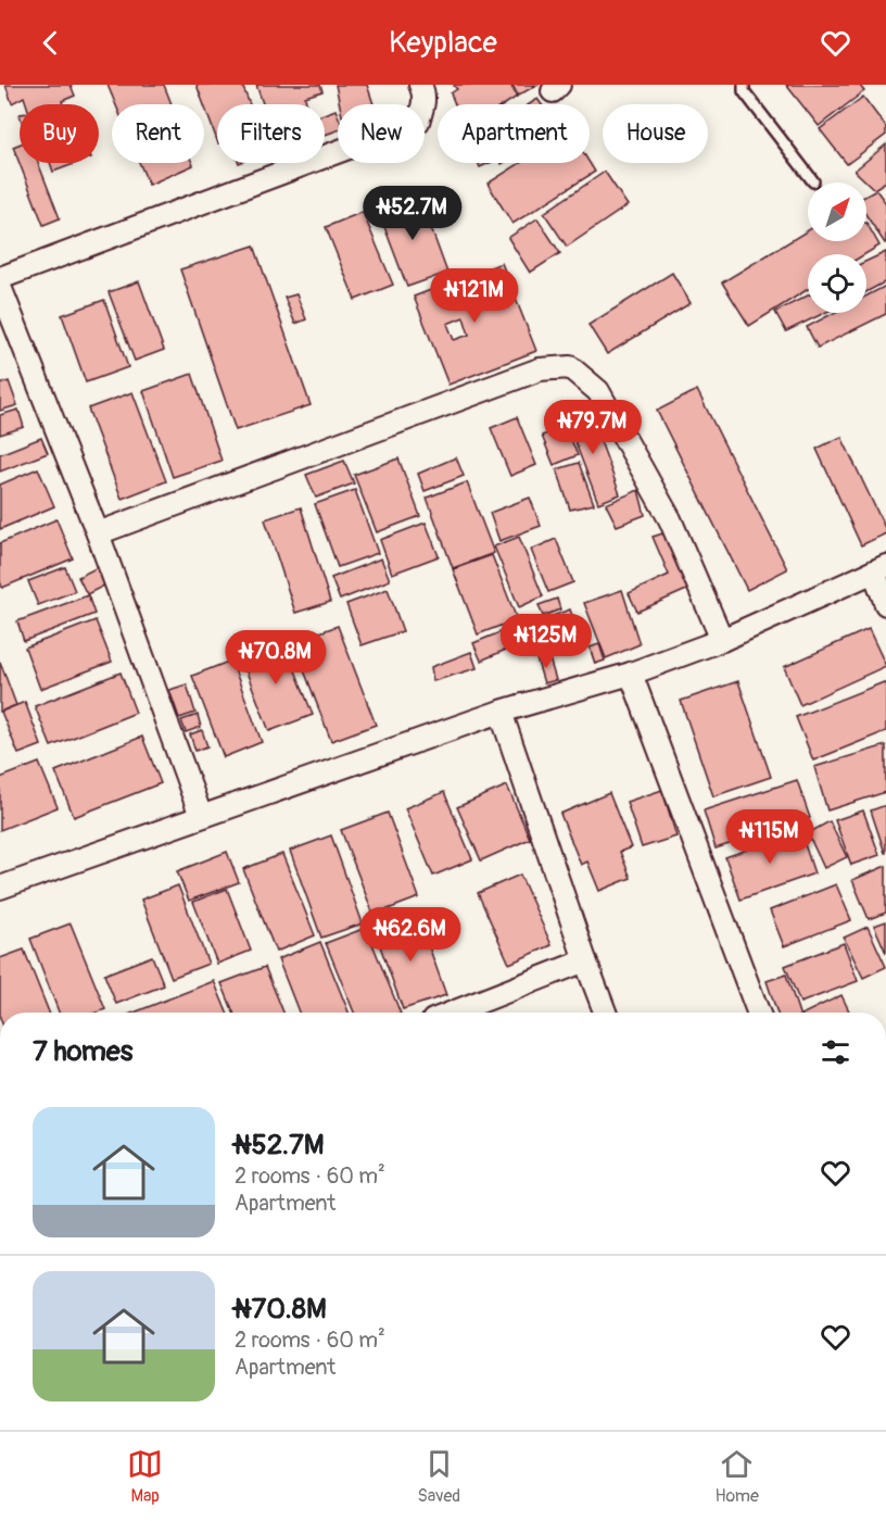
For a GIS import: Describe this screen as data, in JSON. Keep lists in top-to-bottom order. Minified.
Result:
{"north":"top right","page":{"header":"Keyplace","chip":["Buy","Rent","Filters","New","Apartment","House"],"price":["₦52.7M","₦121M","₦79.7M","₦125M","₦70.8M","₦115M","₦62.6M"],"heading":"7 homes","list":[{"name":"₦52.7M","note":"2 rooms · 60 m² · Apartment"},{"name":"₦70.8M","note":"2 rooms · 60 m² · Apartment"}],"tabs":["Map","Saved","Home"]}}
